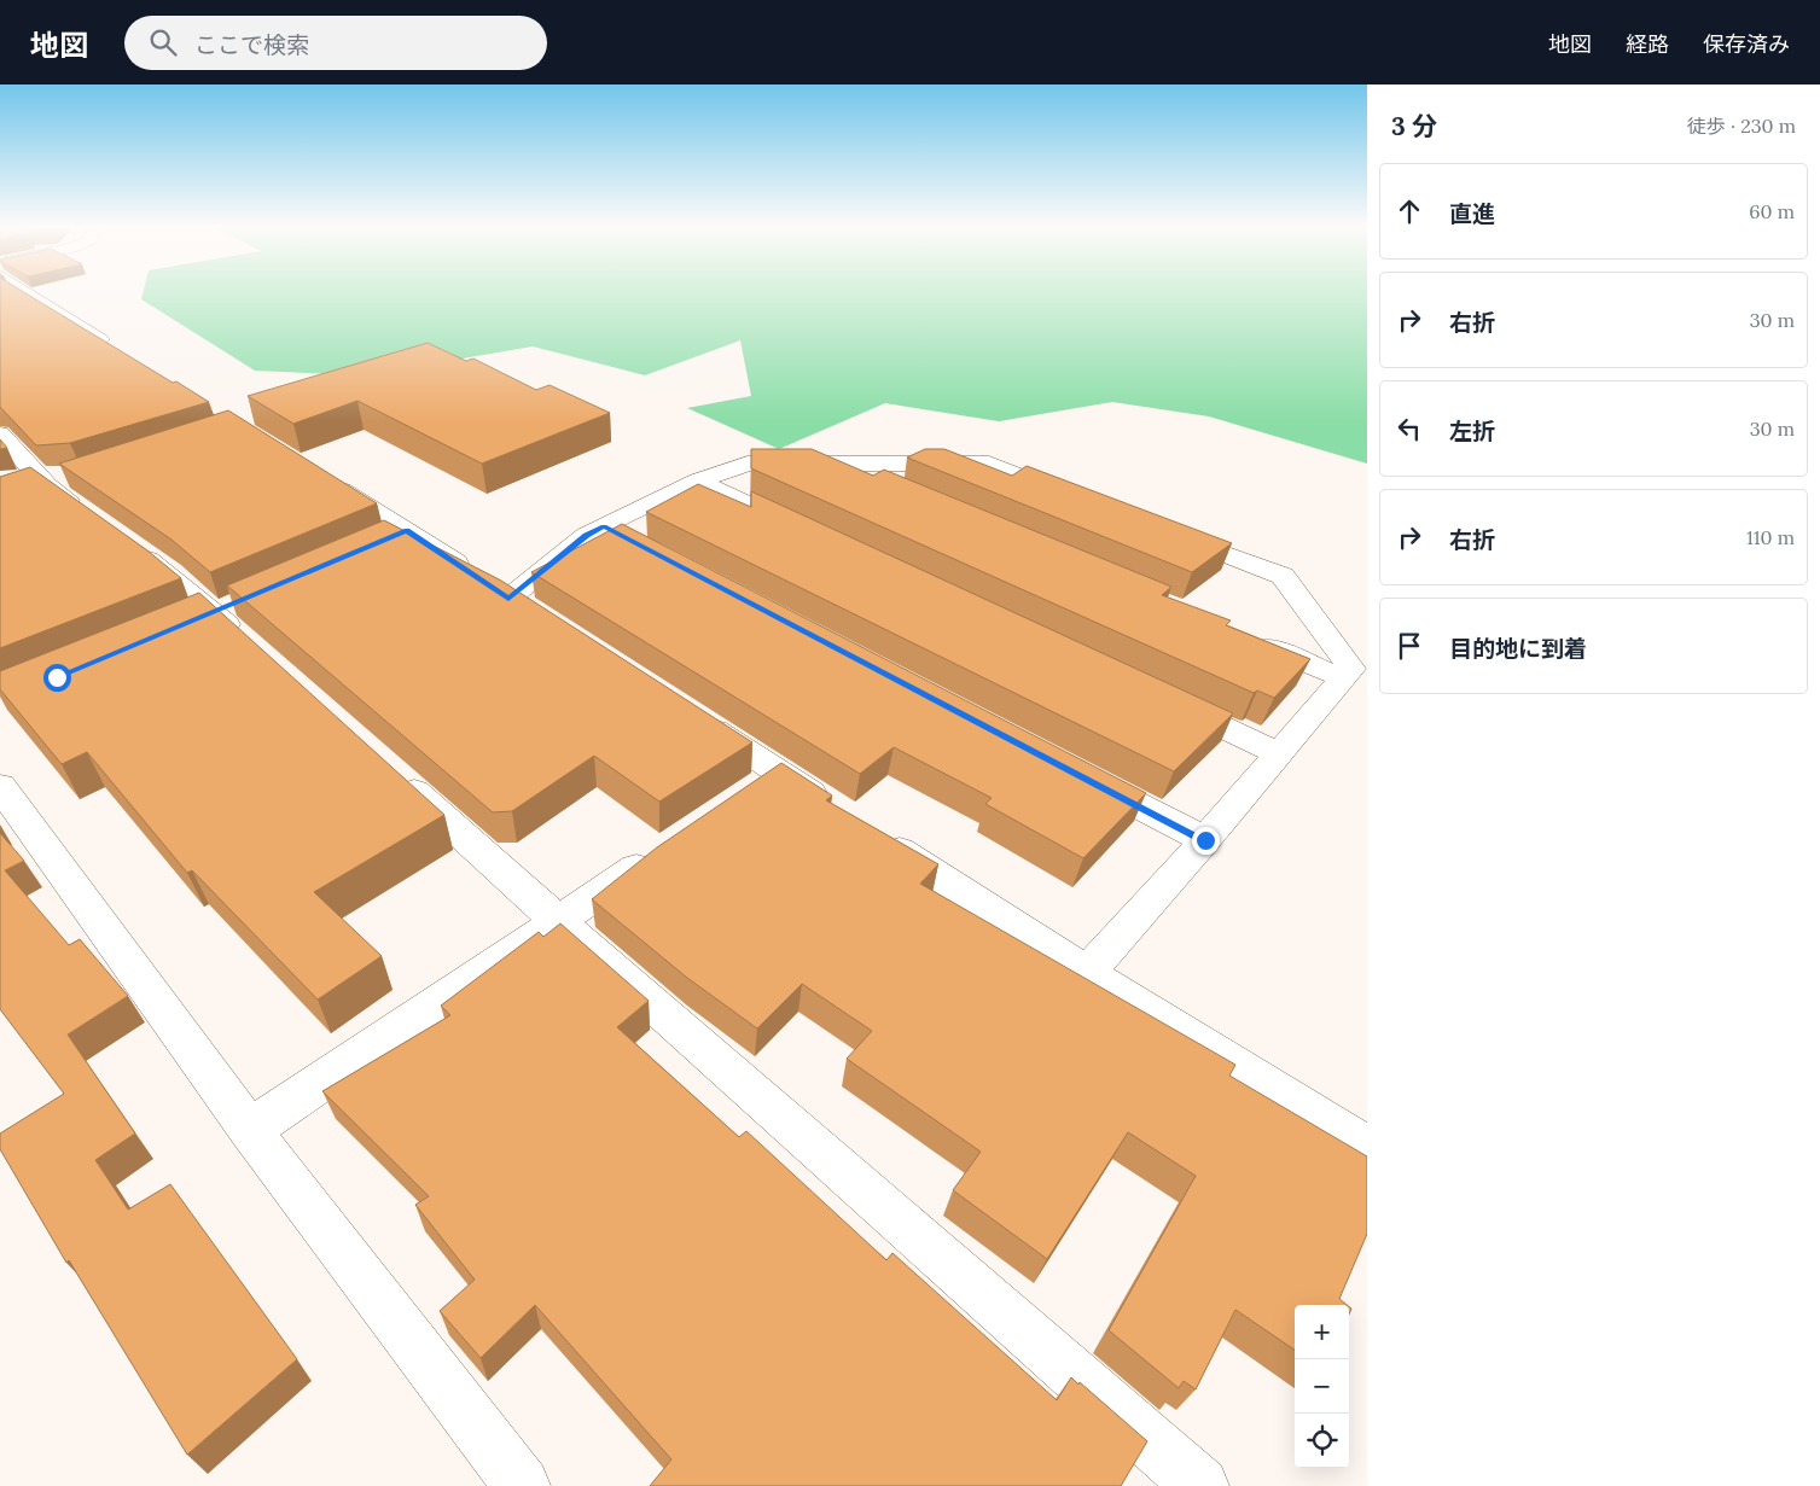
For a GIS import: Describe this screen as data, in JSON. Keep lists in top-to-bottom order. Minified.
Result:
{"page":{"header":"地図","search":"ここで検索","nav":["地図","経路","保存済み"],"heading":["3 分","徒歩 · 230 m"],"list":[["直進","60 m"],["右折","30 m"],["左折","30 m"],["右折","110 m"],"目的地に到着"],"map_buttons":["+","−"]}}
